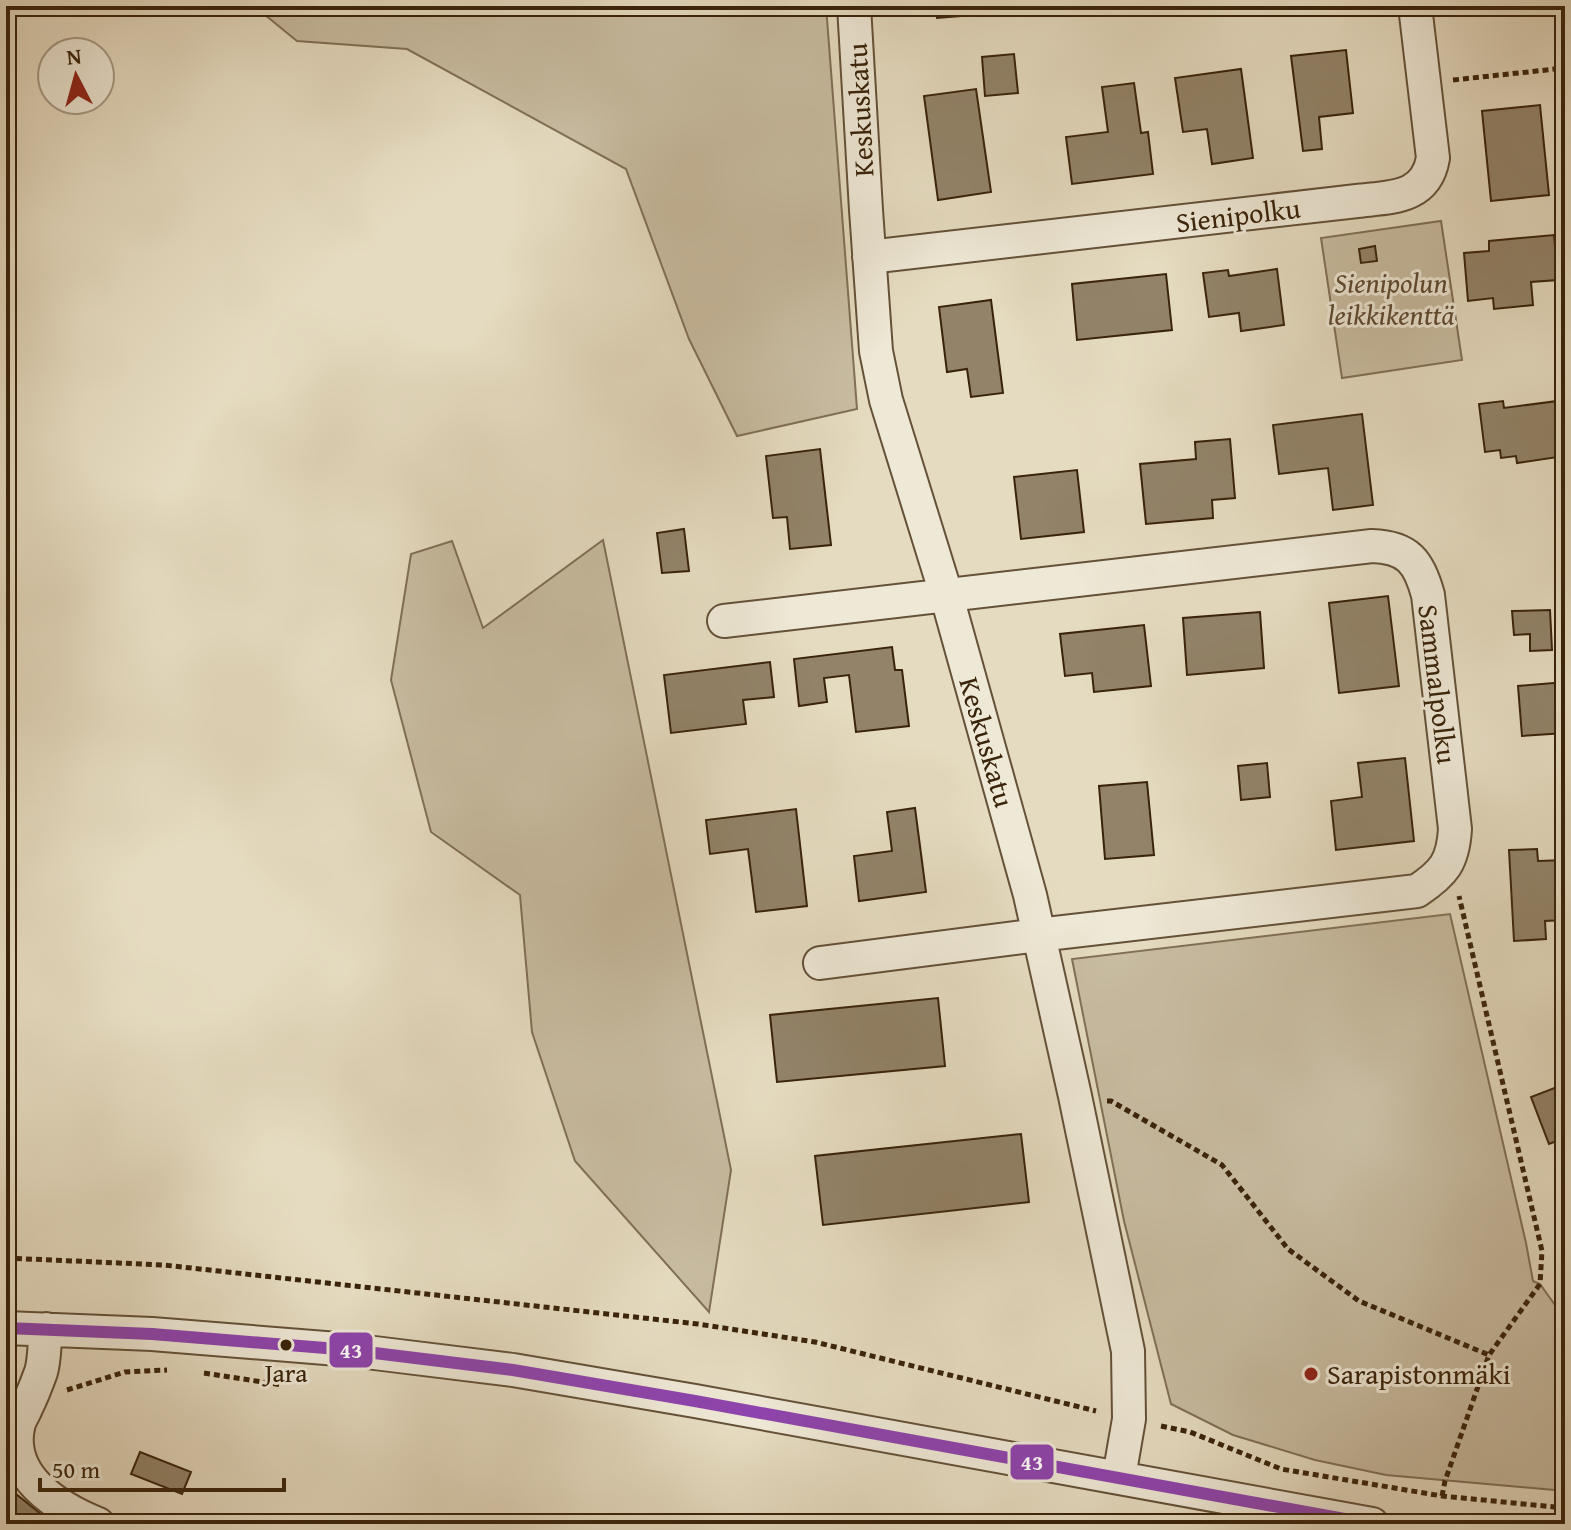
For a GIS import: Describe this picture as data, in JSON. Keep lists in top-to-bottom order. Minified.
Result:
{"streets":{"street":["Keskuskatu","Sienipolku","Sammalpolku"]},"crossings":[["Keskuskatu","Sienipolku"],["Keskuskatu","Sammalpolku"]],"parks":["Sienipolun leikkikenttä"],"places":["Jara","Sarapistonmäki"],"lines":["transit line 43"],"scale_bar":"50 m","north":"top"}
